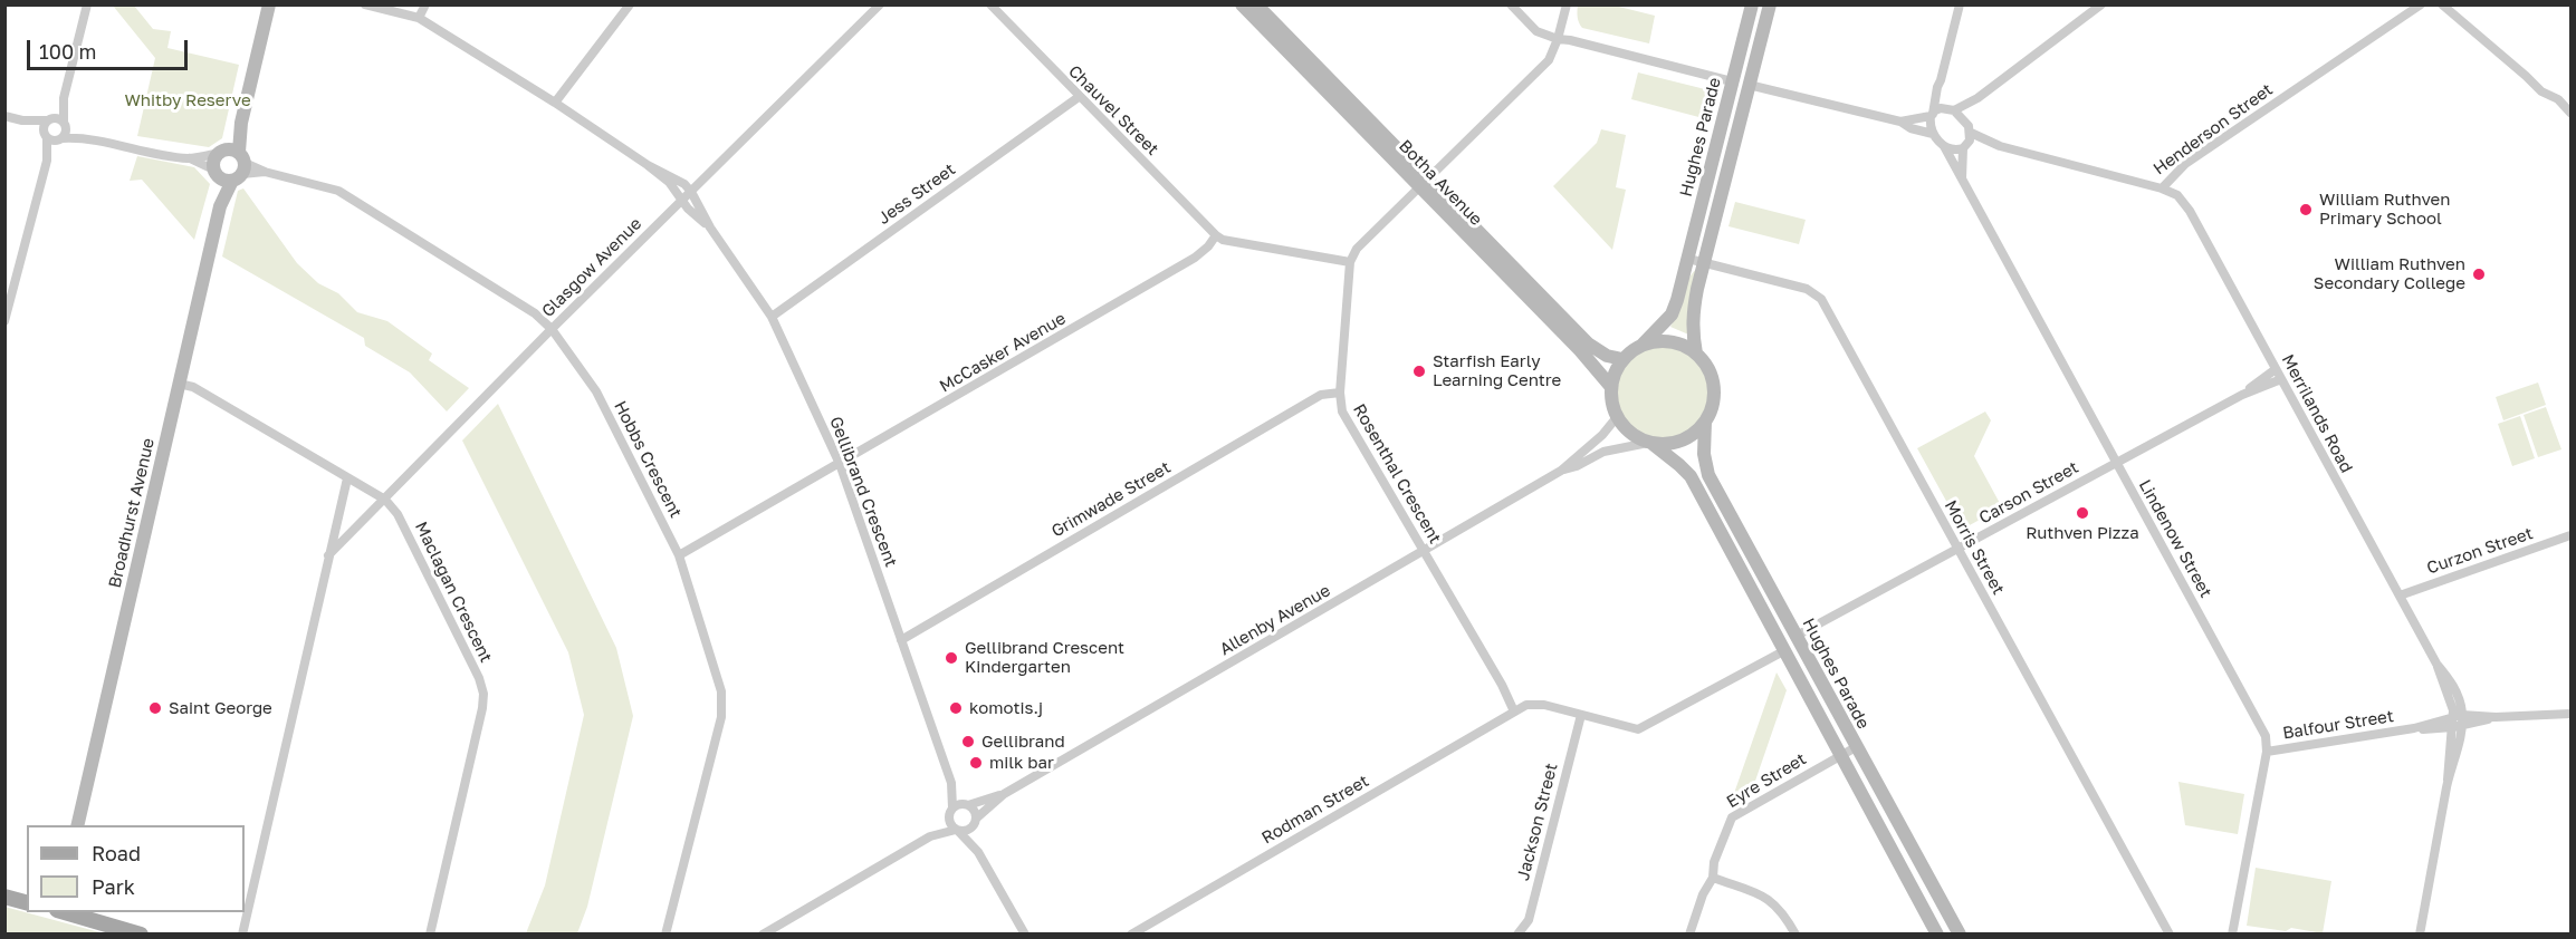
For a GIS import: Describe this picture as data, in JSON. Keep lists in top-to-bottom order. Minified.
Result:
{"streets":{"street":["Chauvel Street","Henderson Street","Hughes Parade","Botha Avenue","Jess Street","Glasgow Avenue","McCasker Avenue","Merrilands Road","Hobbs Crescent","Rosenthal Crescent","Gellibrand Crescent","Carson Street","Grimwade Street","Broadhurst Avenue","Lindenow Street","Morris Street","Curzon Street","Maclagan Crescent","Allenby Avenue","Balfour Street","Eyre Street","Rodman Street","Jackson Street"]},"crossings":[["Chauvel Street","Jess Street"],["Chauvel Street","McCasker Avenue"],["Henderson Street","Merrilands Road"],["Henderson Street","Lindenow Street"],["Hughes Parade","Botha Avenue"],["Hughes Parade","Carson Street"],["Hughes Parade","Morris Street"],["Hughes Parade","Allenby Avenue"],["Hughes Parade","Eyre Street"],["Botha Avenue","Allenby Avenue"],["Jess Street","Gellibrand Crescent"],["Glasgow Avenue","Hobbs Crescent"],["Glasgow Avenue","Gellibrand Crescent"],["Glasgow Avenue","Maclagan Crescent"],["McCasker Avenue","Hobbs Crescent"],["McCasker Avenue","Gellibrand Crescent"],["Merrilands Road","Carson Street"],["Merrilands Road","Curzon Street"],["Merrilands Road","Balfour Street"],["Hobbs Crescent","Broadhurst Avenue"],["Rosenthal Crescent","Grimwade Street"],["Rosenthal Crescent","Allenby Avenue"],["Rosenthal Crescent","Rodman Street"],["Gellibrand Crescent","Grimwade Street"],["Gellibrand Crescent","Allenby Avenue"],["Carson Street","Lindenow Street"],["Carson Street","Morris Street"],["Broadhurst Avenue","Maclagan Crescent"],["Lindenow Street","Balfour Street"]],"parks":["Whitby Reserve"],"places":["William Ruthven Primary School","William Ruthven Secondary College","Starfish Early Learning Centre","Ruthven Pizza","Gellibrand Crescent Kindergarten","Saint George","komotis.j","Gellibrand","milk bar"],"legend":["Road","Park"],"scale_bar":"100 m"}
